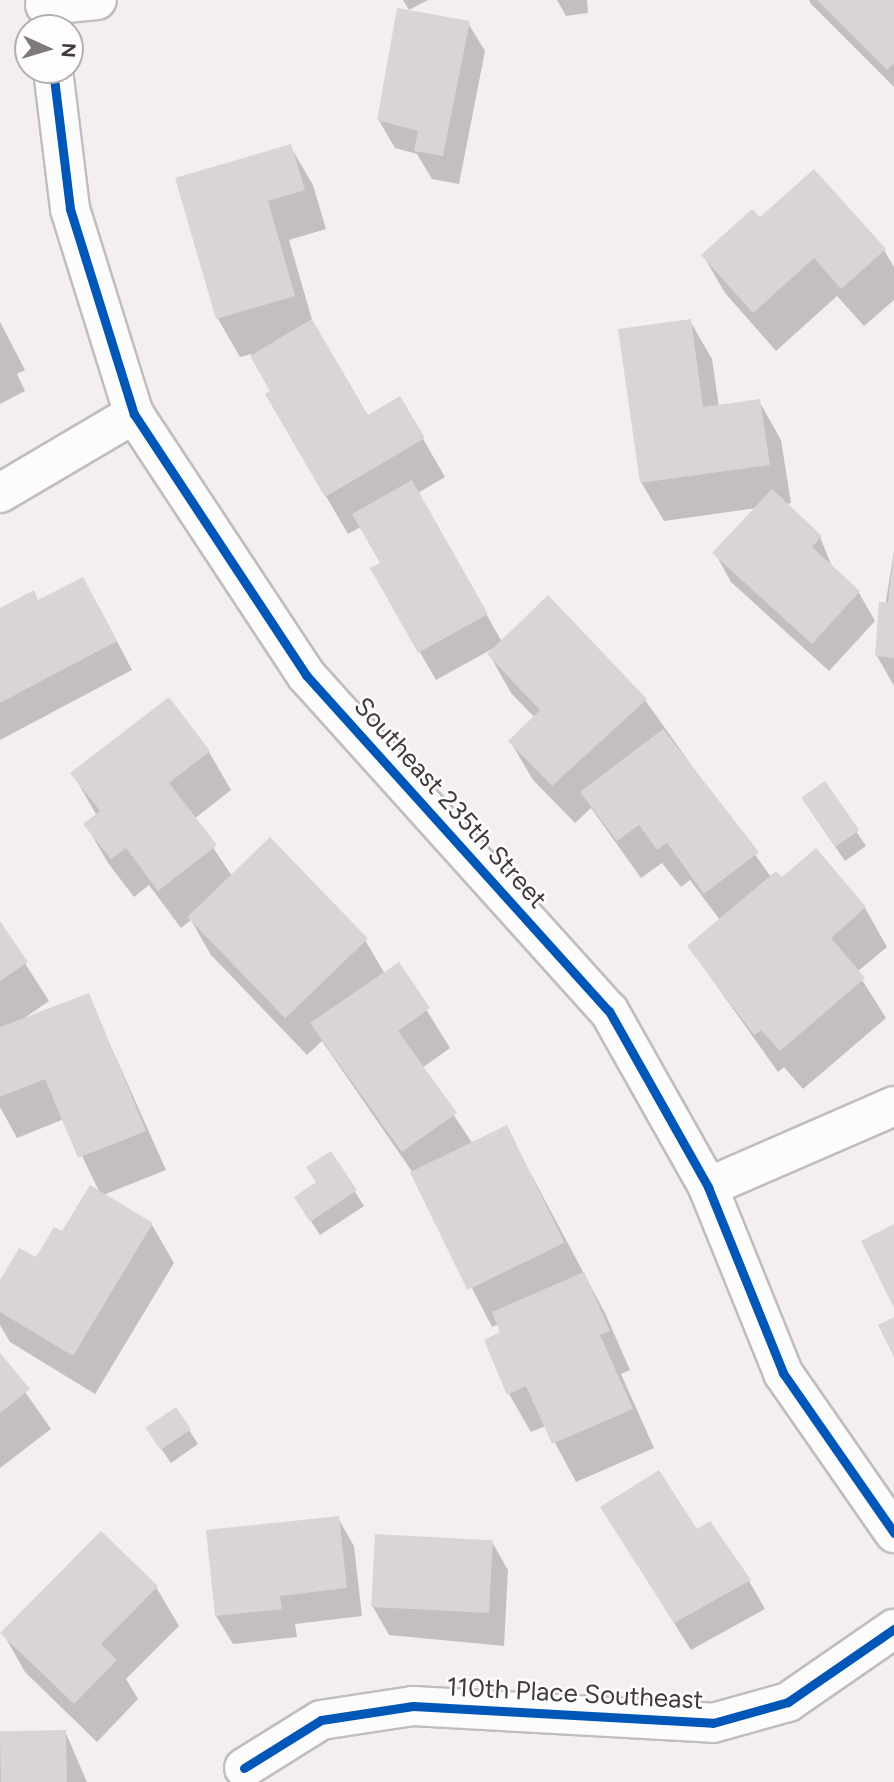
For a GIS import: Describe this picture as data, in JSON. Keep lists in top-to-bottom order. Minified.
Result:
{"streets":{"street":["Southeast 235th Street","110th Place Southeast"]},"north":"right"}
